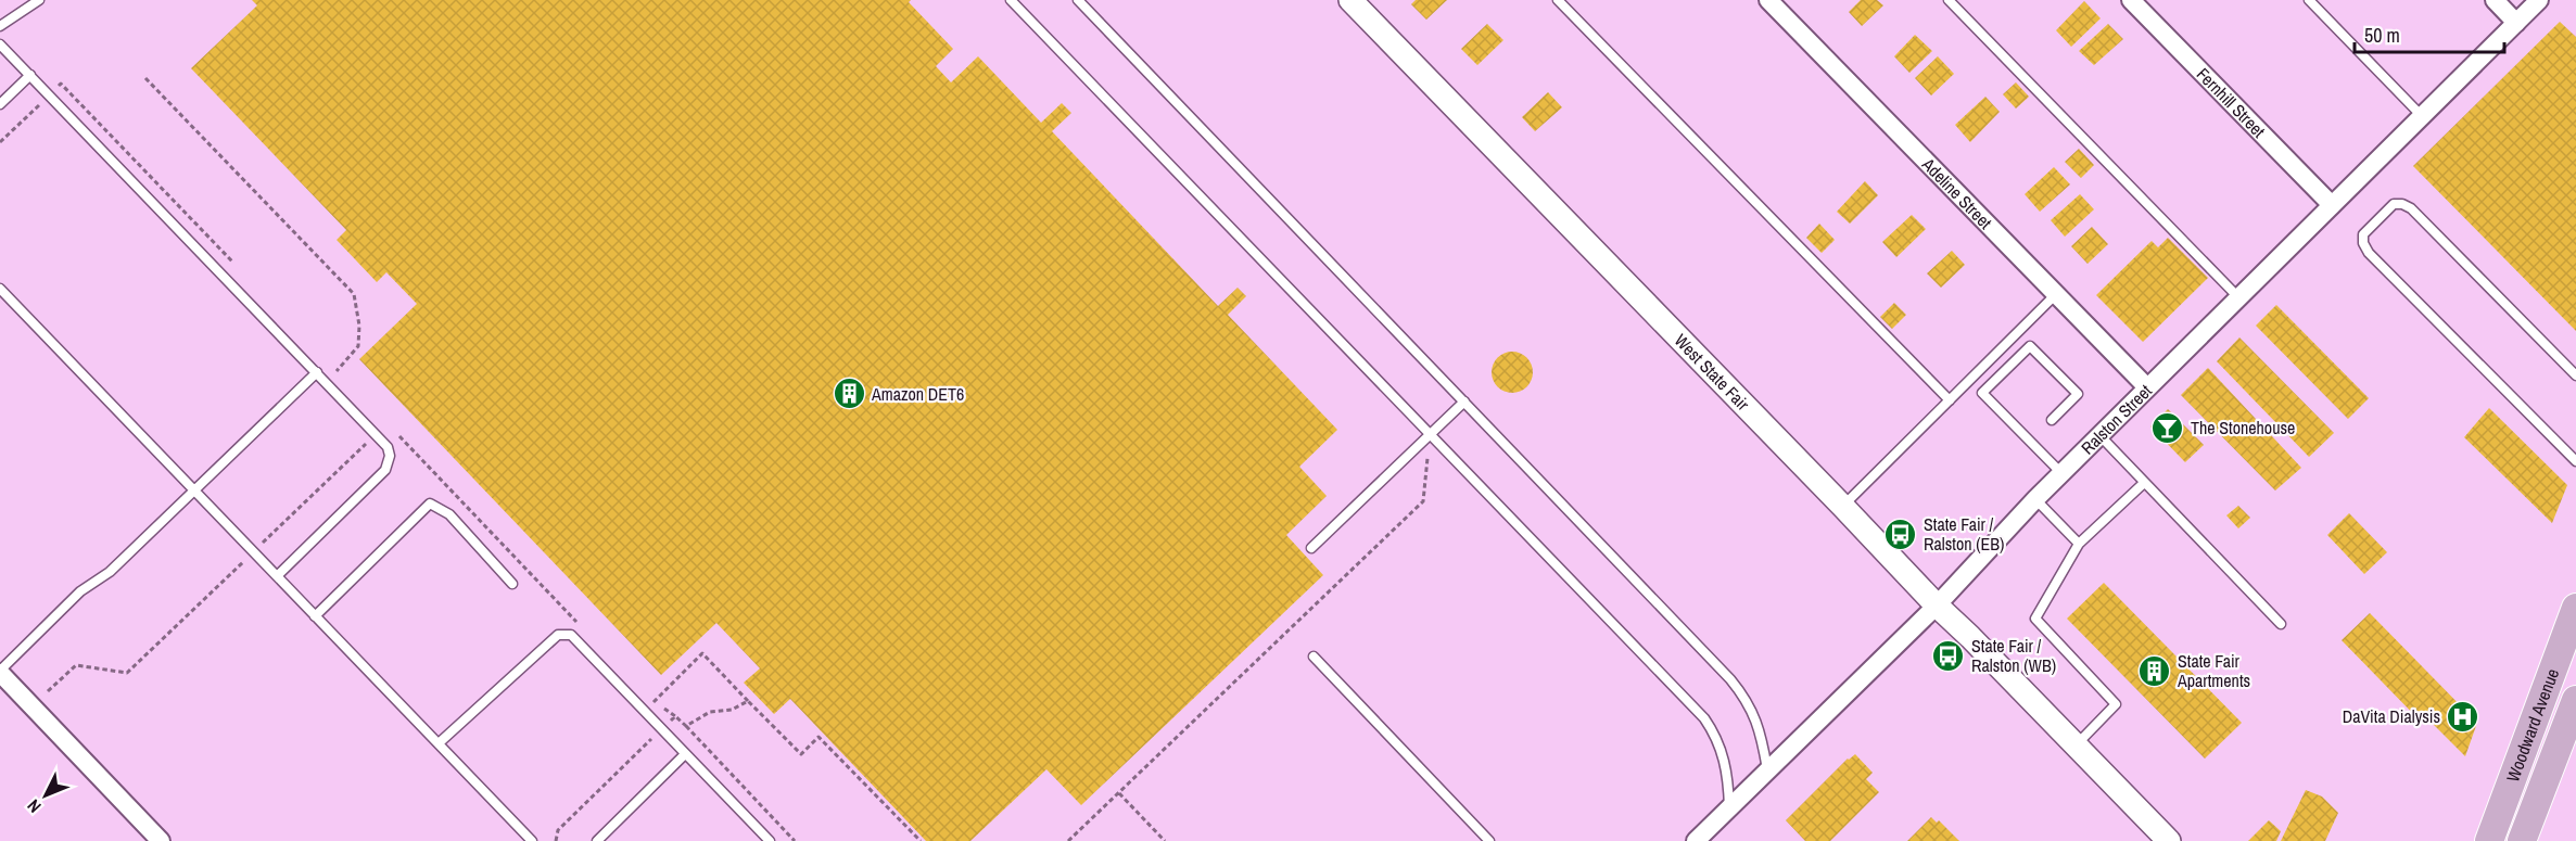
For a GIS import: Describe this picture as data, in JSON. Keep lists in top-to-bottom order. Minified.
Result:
{"streets":{"main road":["Woodward Avenue"],"street":["Fernhill Street","Adeline Street","West State Fair","Ralston Street"]},"crossings":[["Fernhill Street","Ralston Street"],["Adeline Street","Ralston Street"],["West State Fair","Ralston Street"]],"places":{"building":["Amazon DET6","State Fair Apartments"],"bar":["The Stonehouse"],"bus stop":["State Fair / Ralston (EB)","State Fair / Ralston (WB)"],"hospital":["DaVita Dialysis"]},"scale_bar":"50 m","north":"bottom left"}
